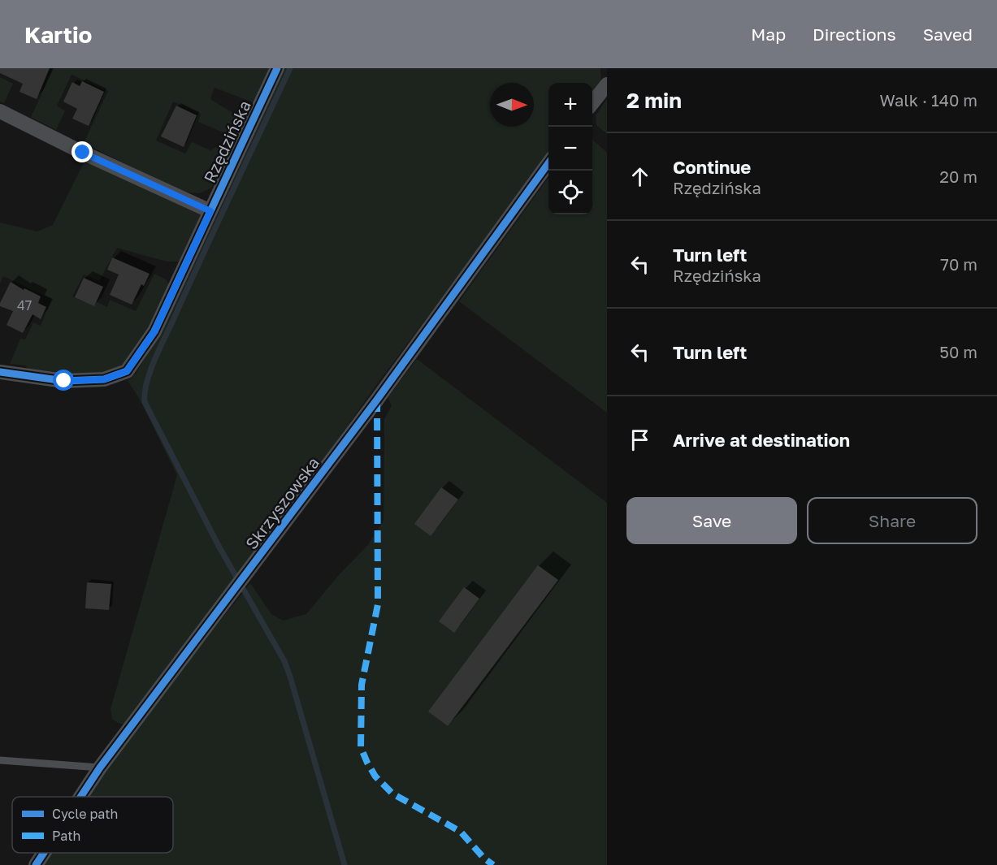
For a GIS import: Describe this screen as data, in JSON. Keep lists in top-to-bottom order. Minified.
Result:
{"streets":{"street":["Rzędzińska","Skrzyszowska"]},"house_numbers":["47"],"legend":["Cycle path","Path"],"north":"right","page":{"header":"Kartio","nav":["Map","Directions","Saved"],"heading":["2 min","Walk · 140 m"],"map_buttons":["+","−"],"list":[["Continue","Rzędzińska","20 m"],["Turn left","Rzędzińska","70 m"],["Turn left","50 m"],"Arrive at destination"],"buttons":["Save","Share"]}}
